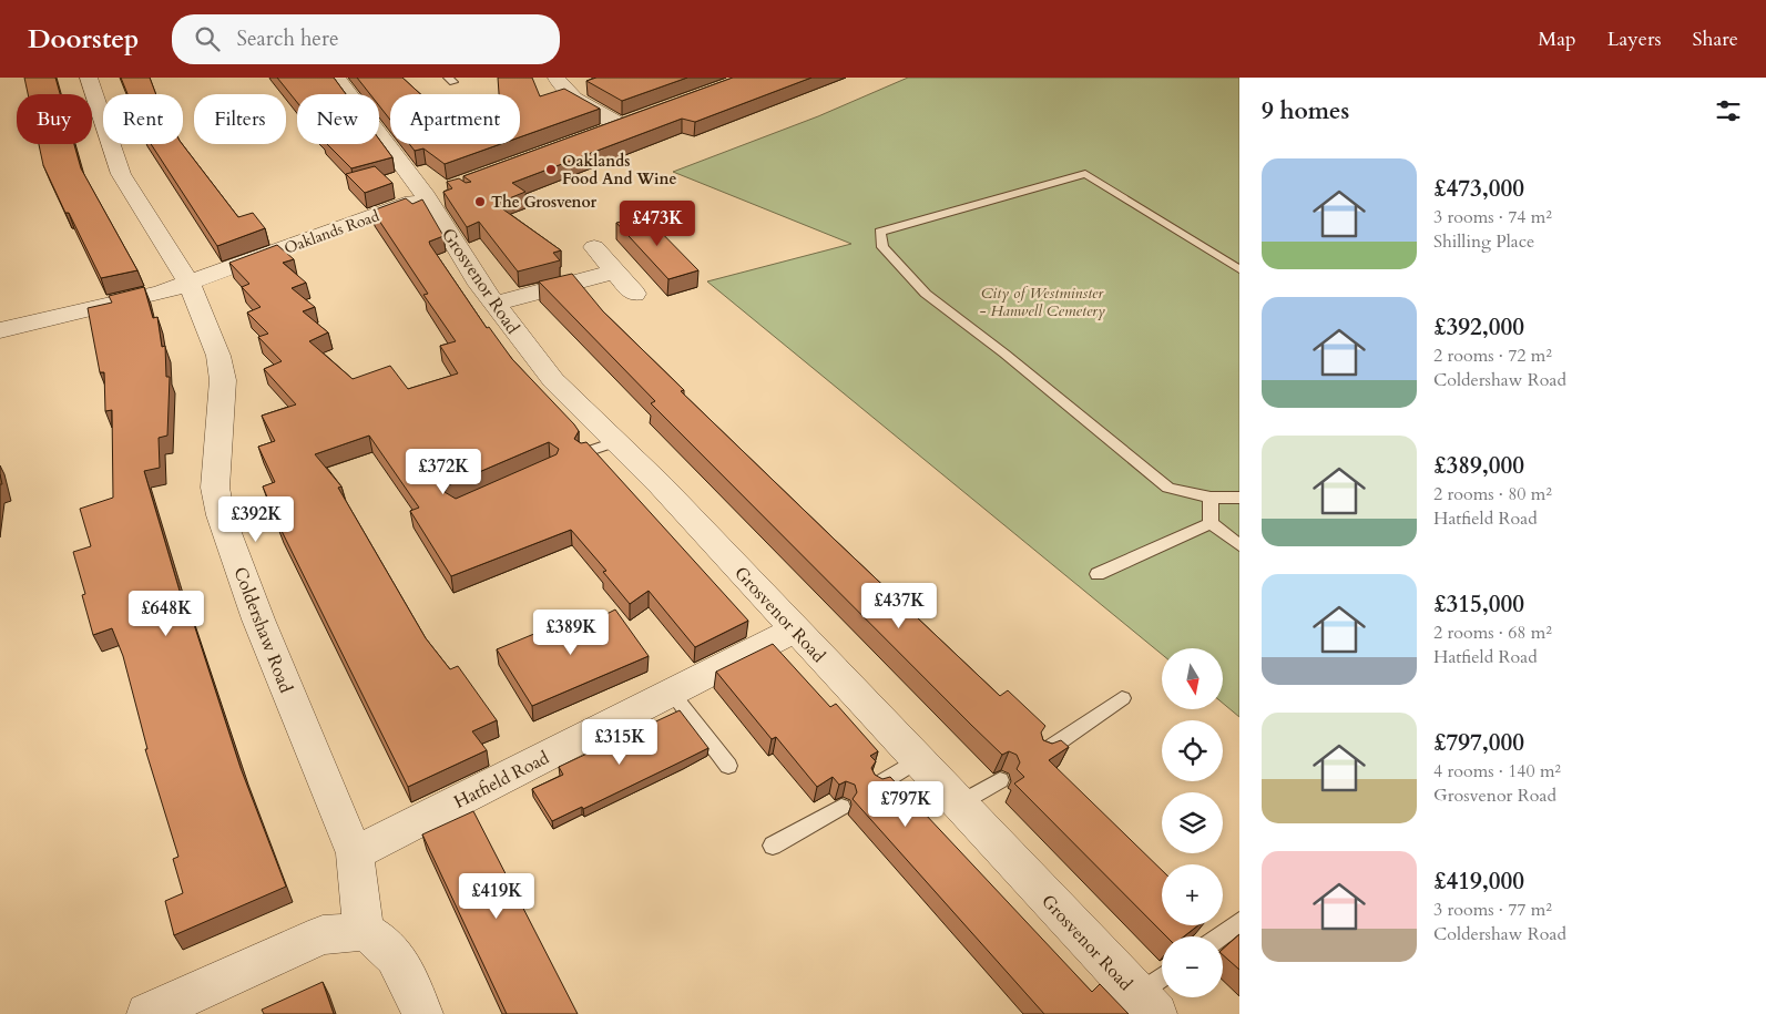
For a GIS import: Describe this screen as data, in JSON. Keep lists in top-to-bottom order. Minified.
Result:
{"streets":{"street":["Oaklands Road","Grosvenor Road","Coldershaw Road","Hatfield Road"]},"crossings":[["Oaklands Road","Grosvenor Road"],["Oaklands Road","Coldershaw Road"],["Grosvenor Road","Hatfield Road"],["Coldershaw Road","Hatfield Road"]],"parks":["City of Westminster - Hanwell Cemetery"],"places":["Oaklands Food And Wine","The Grosvenor"],"north":"bottom","page":{"header":"Doorstep","search":"Search here","nav":["Map","Layers","Share"],"heading":"9 homes","chip":["Buy","Rent","Filters","New","Apartment"],"list":[{"name":"£473,000","note":"3 rooms · 74 m² · Shilling Place"},{"name":"£392,000","note":"2 rooms · 72 m² · Coldershaw Road"},{"name":"£389,000","note":"2 rooms · 80 m² · Hatfield Road"},{"name":"£315,000","note":"2 rooms · 68 m² · Hatfield Road"},{"name":"£797,000","note":"4 rooms · 140 m² · Grosvenor Road"},{"name":"£419,000","note":"3 rooms · 77 m² · Coldershaw Road"}],"price":["£473K","£372K","£392K","£437K","£648K","£389K","£315K","£797K","£419K"],"map_buttons":["+","−"]}}
